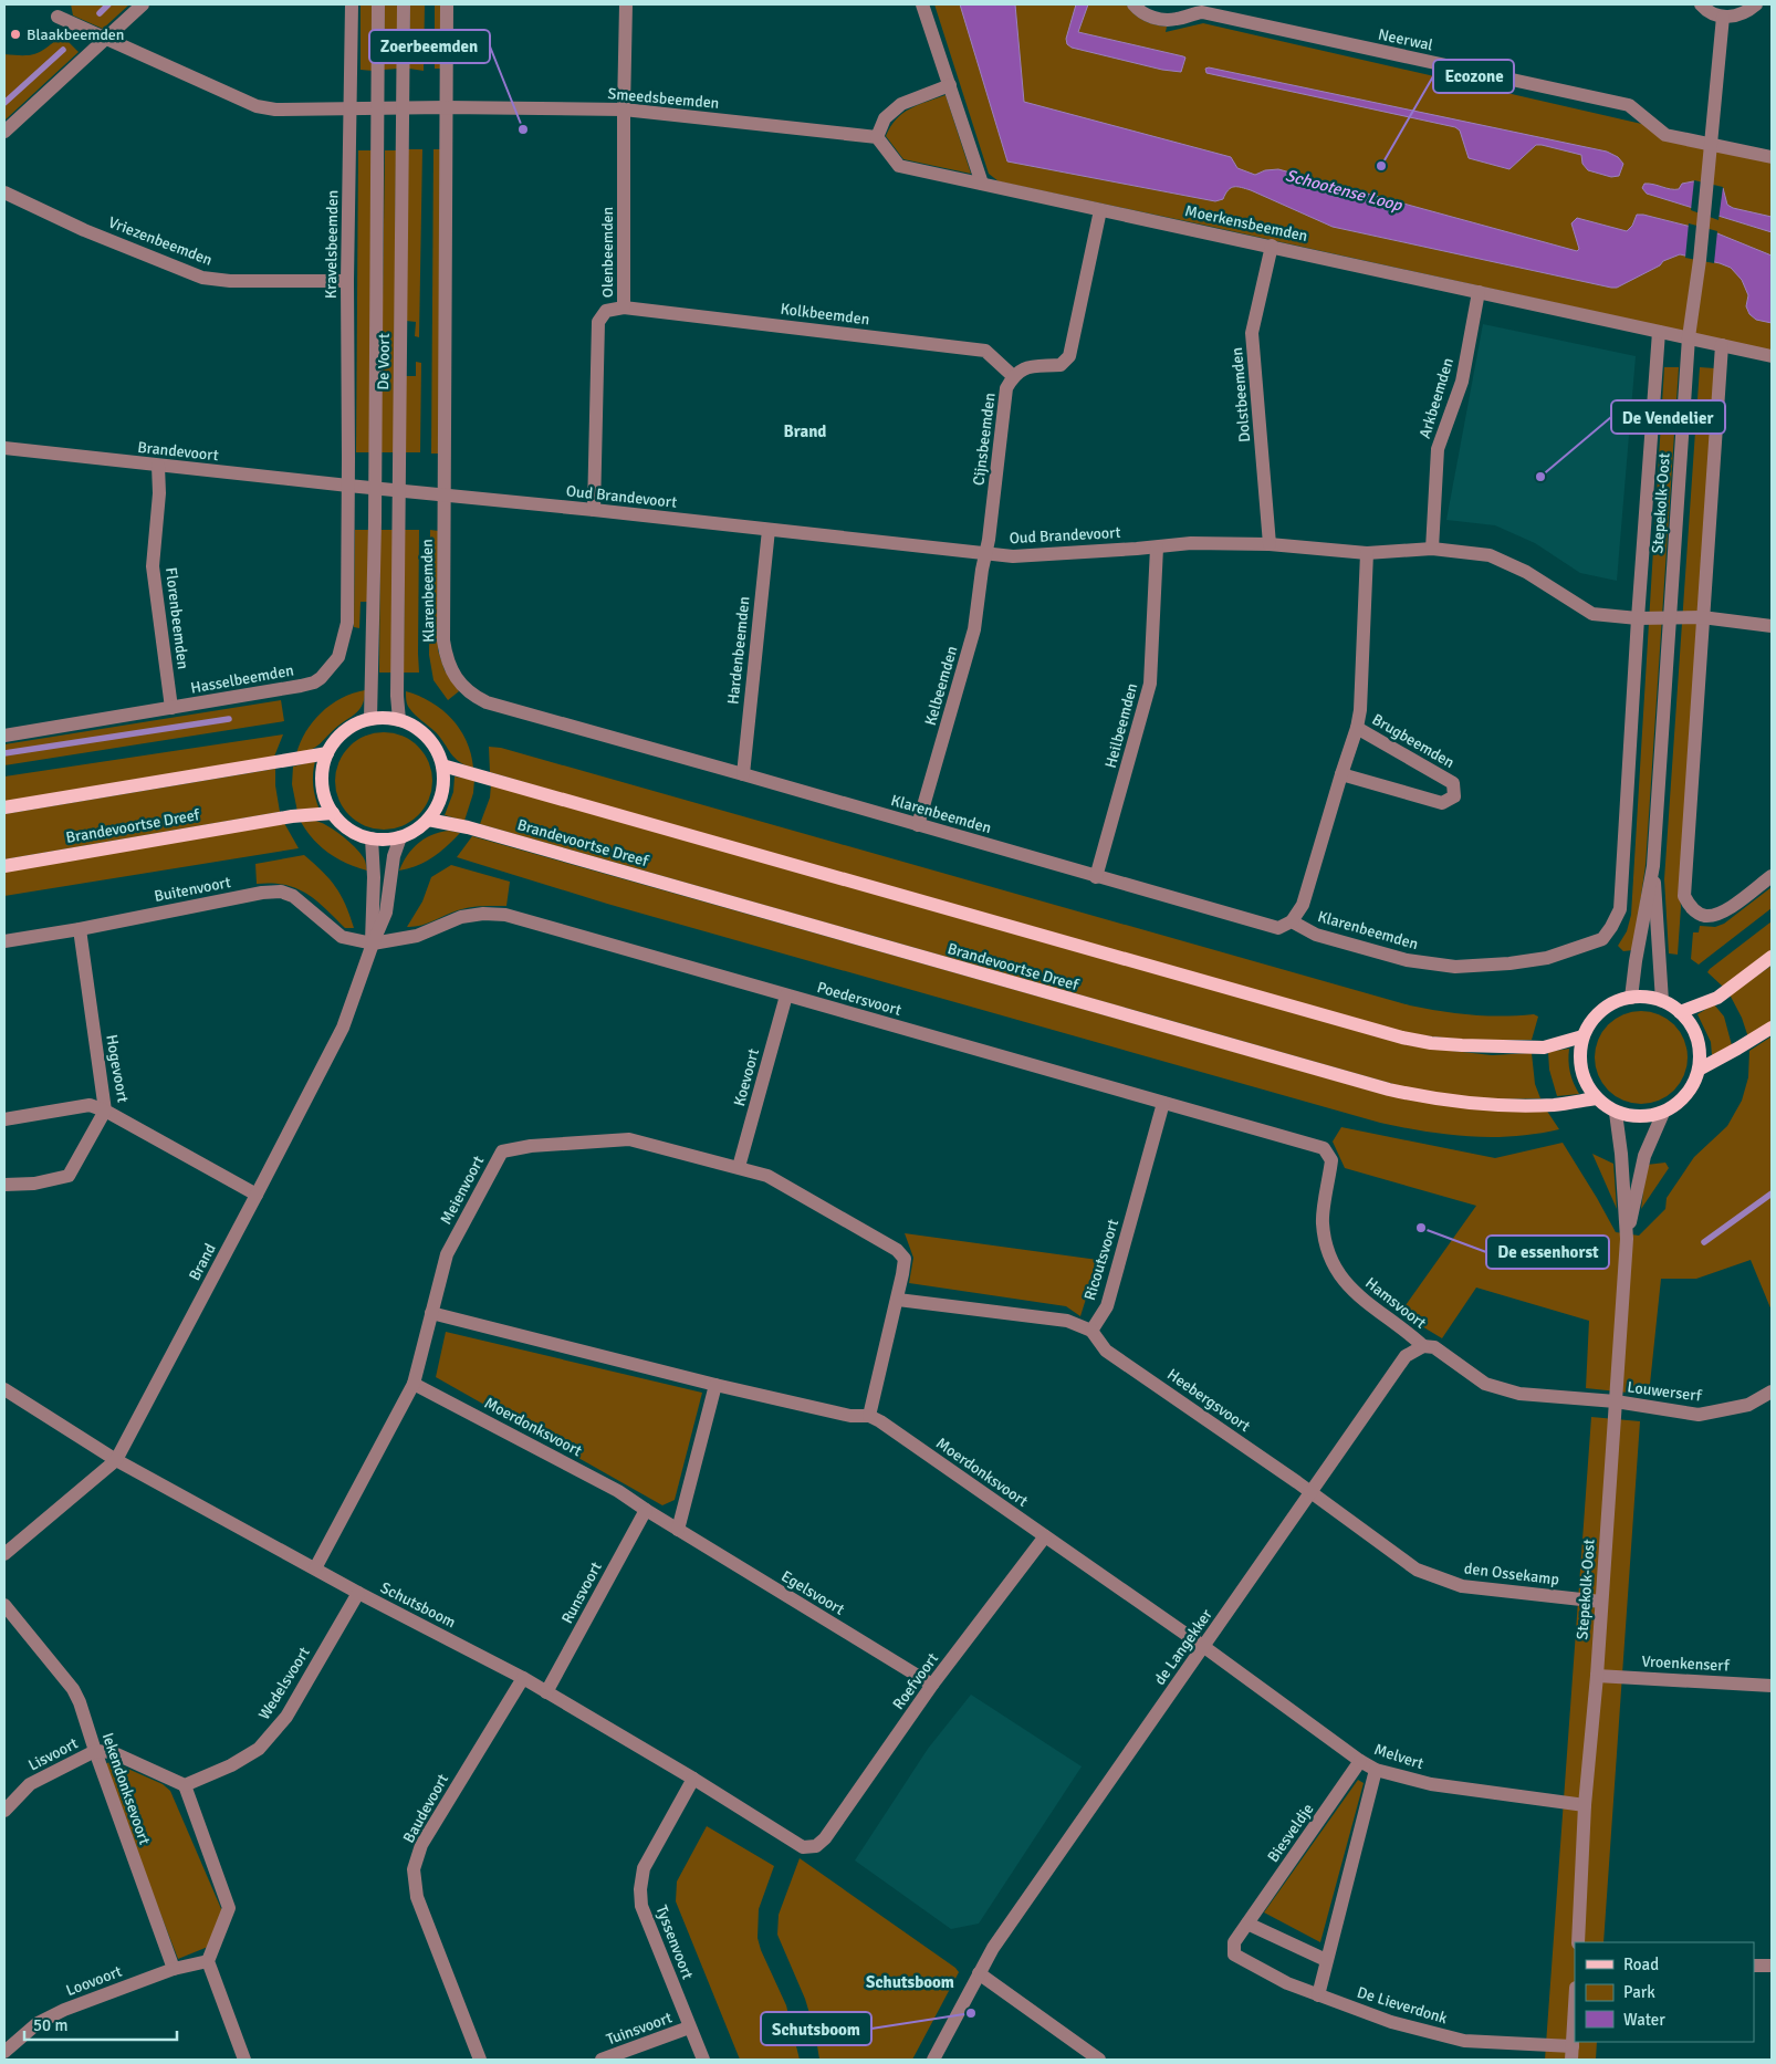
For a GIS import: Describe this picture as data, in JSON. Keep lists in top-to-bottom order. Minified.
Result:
{"streets":{"main road":["Brandevoortse Dreef"],"street":["Neerwal","Smeedsbeemden","Moerkensbeemden","Vriezenbeemden","Kravelsbeemden","Olenbeemden","Kolkbeemden","De Voort","Dolstbeemden","Arkbeemden","Cijnsbeemden","Brandevoort","Oud Brandevoort","Stepekolk-Oost","Klarenbeemden","Florenbeemden","Hardenbeemden","Hasselbeemden","Kelbeemden","Heilbeemden","Brugbeemden","Buitenvoort","Poedersvoort","Hogevoort","Koevoort","Meienvoort","Ricoutsvoort","Brand","Hamsvoort","Louwerserf","Heebergsvoort","Moerdonksvoort","den Ossekamp","Runsvoort","Egelsvoort","Schutsboom","de Langekker","Vroenkenserf","Roefvoort","Wedelsvoort","Lisvoort","Melvert","Iekendonksevoort","Baudevoort","Biesveldje","Tyssenvoort","Loovoort","De Lieverdonk","Tuinsvoort"]},"crossings":[["Neerwal","Stepekolk-Oost"],["Smeedsbeemden","Olenbeemden"],["Smeedsbeemden","Klarenbeemden"],["Moerkensbeemden","Dolstbeemden"],["Moerkensbeemden","Arkbeemden"],["Moerkensbeemden","Cijnsbeemden"],["Moerkensbeemden","Stepekolk-Oost"],["Vriezenbeemden","Kravelsbeemden"],["Kravelsbeemden","Brandevoort"],["Kravelsbeemden","Oud Brandevoort"],["Kravelsbeemden","Hasselbeemden"],["Olenbeemden","Kolkbeemden"],["Olenbeemden","Oud Brandevoort"],["Kolkbeemden","Cijnsbeemden"],["De Voort","Oud Brandevoort"],["De Voort","Brandevoortse Dreef"],["De Voort","Brand"],["Dolstbeemden","Oud Brandevoort"],["Arkbeemden","Oud Brandevoort"],["Cijnsbeemden","Oud Brandevoort"],["Cijnsbeemden","Kelbeemden"],["Brandevoort","Oud Brandevoort"],["Brandevoort","Florenbeemden"],["Brandevoort","Hasselbeemden"],["Oud Brandevoort","Stepekolk-Oost"],["Oud Brandevoort","Klarenbeemden"],["Oud Brandevoort","Hardenbeemden"],["Oud Brandevoort","Hasselbeemden"],["Oud Brandevoort","Kelbeemden"],["Oud Brandevoort","Heilbeemden"],["Oud Brandevoort","Brugbeemden"],["Stepekolk-Oost","Klarenbeemden"],["Stepekolk-Oost","Brandevoortse Dreef"],["Stepekolk-Oost","Hamsvoort"],["Stepekolk-Oost","Louwerserf"],["Stepekolk-Oost","den Ossekamp"],["Stepekolk-Oost","Vroenkenserf"],["Stepekolk-Oost","Melvert"],["Klarenbeemden","Hardenbeemden"],["Klarenbeemden","Kelbeemden"],["Klarenbeemden","Heilbeemden"],["Klarenbeemden","Brugbeemden"],["Florenbeemden","Hasselbeemden"],["Brandevoortse Dreef","Brand"],["Buitenvoort","Poedersvoort"],["Buitenvoort","Hogevoort"],["Buitenvoort","Brand"],["Poedersvoort","Koevoort"],["Poedersvoort","Ricoutsvoort"],["Poedersvoort","Brand"],["Poedersvoort","Hamsvoort"],["Hogevoort","Brand"],["Koevoort","Meienvoort"],["Meienvoort","Moerdonksvoort"],["Meienvoort","Schutsboom"],["Ricoutsvoort","Heebergsvoort"],["Brand","Schutsboom"],["Hamsvoort","Louwerserf"],["Hamsvoort","de Langekker"],["Heebergsvoort","den Ossekamp"],["Heebergsvoort","de Langekker"],["Moerdonksvoort","Runsvoort"],["Moerdonksvoort","Egelsvoort"],["Moerdonksvoort","de Langekker"],["Moerdonksvoort","Roefvoort"],["Moerdonksvoort","Melvert"],["den Ossekamp","de Langekker"],["Runsvoort","Schutsboom"],["Egelsvoort","Roefvoort"],["Schutsboom","Roefvoort"],["Schutsboom","Wedelsvoort"],["Schutsboom","Baudevoort"],["Schutsboom","Tyssenvoort"],["de Langekker","Melvert"],["Lisvoort","Iekendonksevoort"],["Melvert","Biesveldje"],["Iekendonksevoort","Loovoort"],["Biesveldje","De Lieverdonk"],["Tyssenvoort","Tuinsvoort"]],"districts":["Brand","Schutsboom"],"water":["Schootense Loop"],"places":["Blaakbeemden","Zoerbeemden","Ecozone","De Vendelier","De essenhorst","Schutsboom"],"legend":["Road","Park","Water"],"scale_bar":"50 m"}
